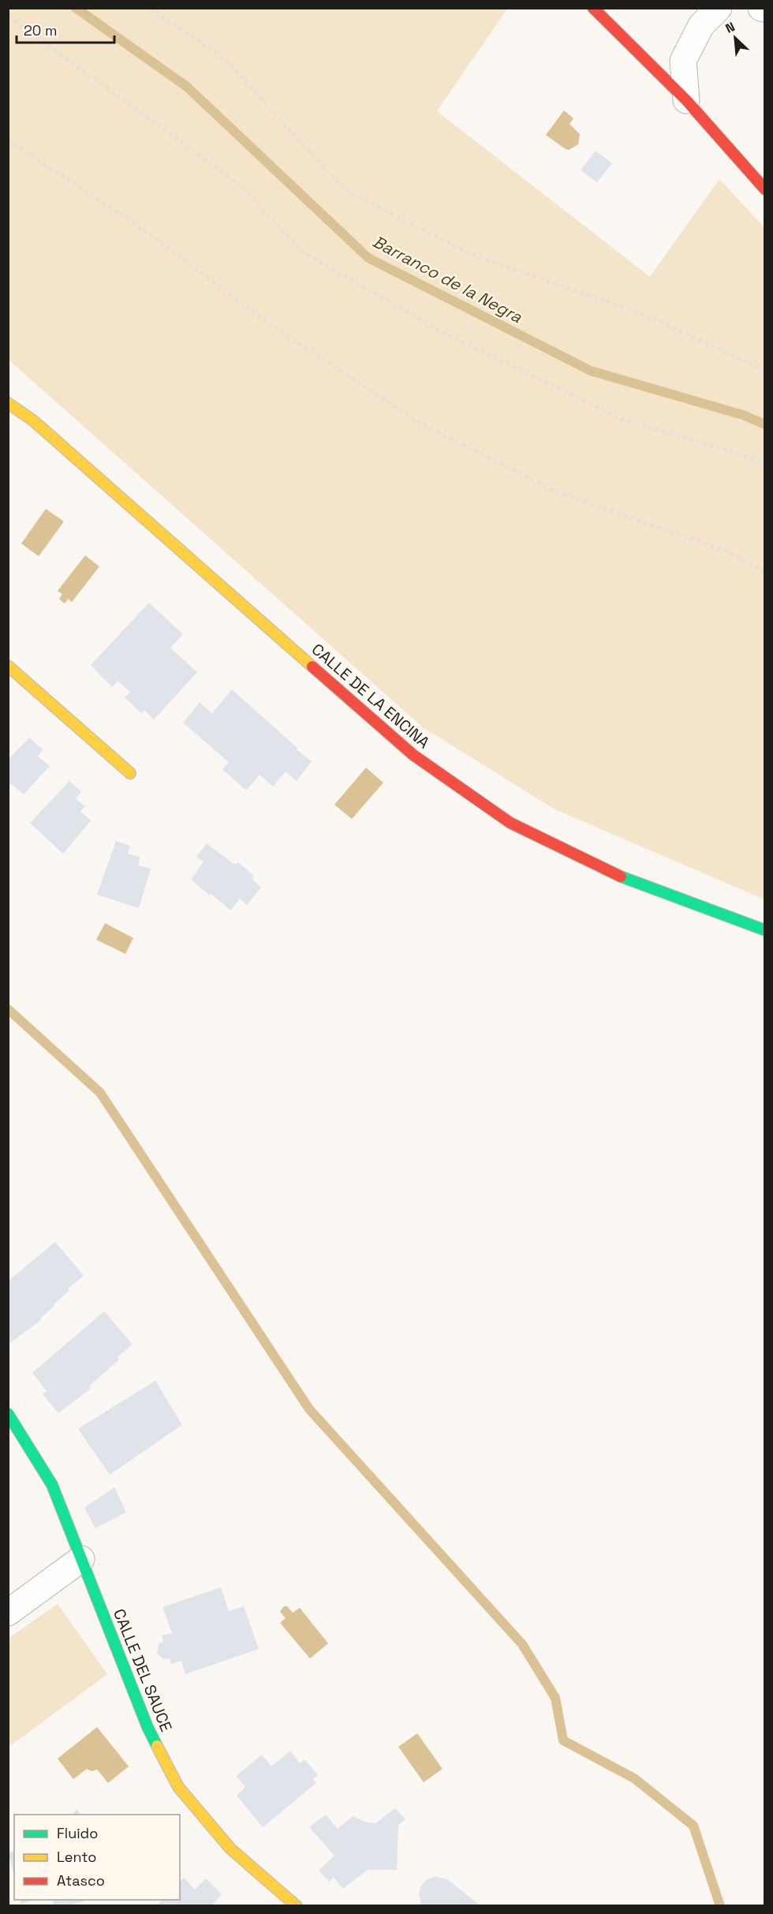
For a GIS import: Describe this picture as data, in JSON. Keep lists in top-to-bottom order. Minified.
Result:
{"streets":{"street":["CALLE DE LA ENCINA","CALLE DEL SAUCE"]},"water":["Barranco de la Negra"],"legend":["Fluido","Lento","Atasco"],"scale_bar":"20 m","north":"top left"}
